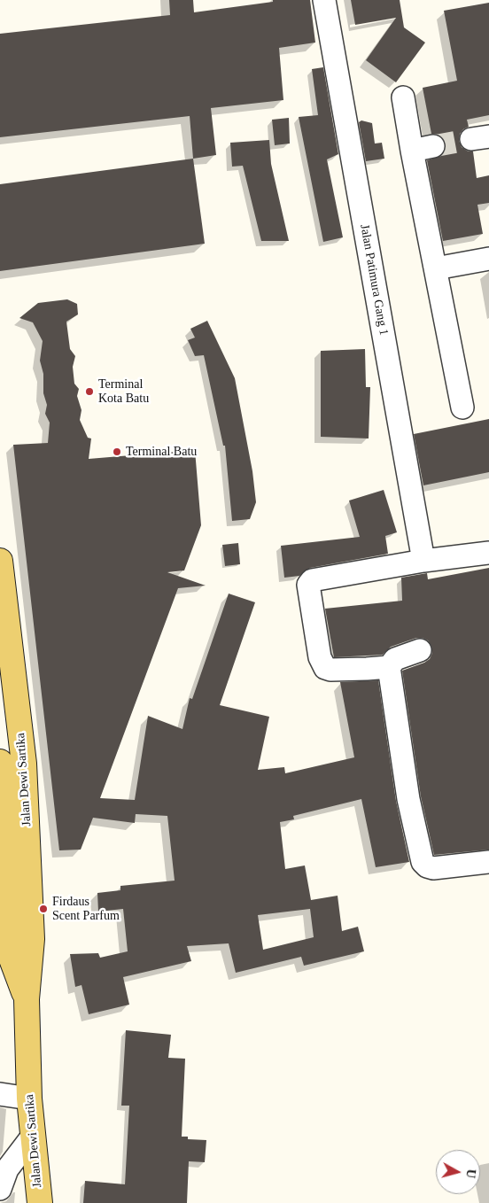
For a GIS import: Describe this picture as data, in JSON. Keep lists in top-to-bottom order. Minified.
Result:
{"streets":{"main road":["Jalan Dewi Sartika"],"street":["Jalan Patimura Gang 1"]},"places":["Terminal Kota Batu","Terminal Batu","Firdaus Scent Parfum"],"north":"right"}
